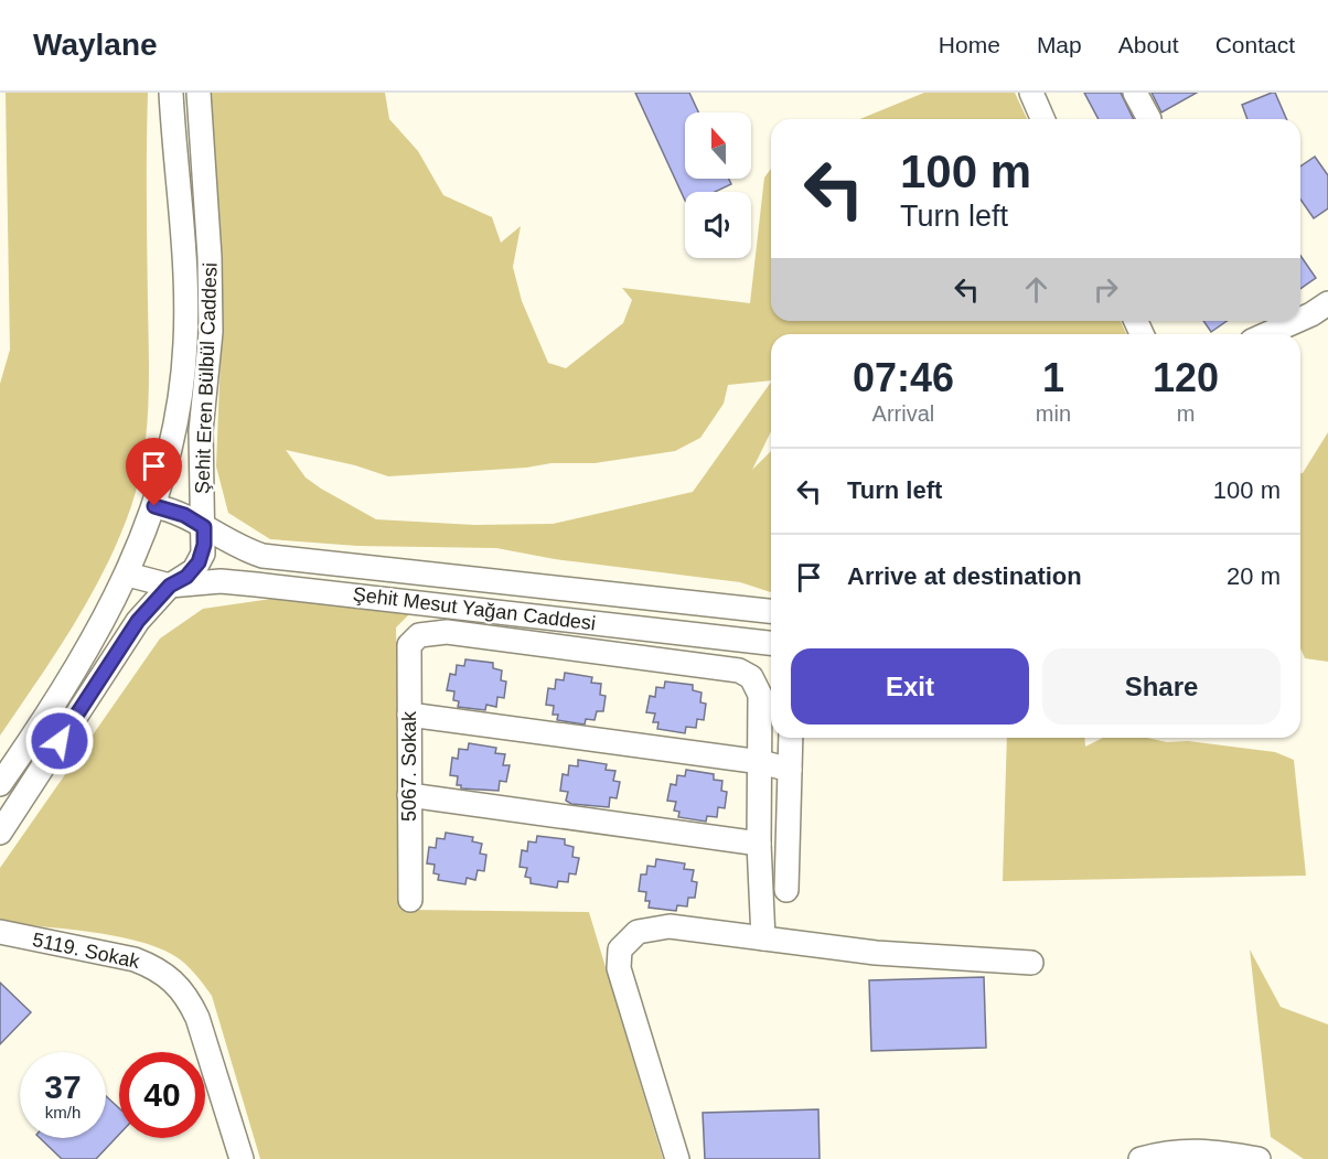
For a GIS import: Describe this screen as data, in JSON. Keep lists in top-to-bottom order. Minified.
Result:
{"streets":{"street":["Şehit Eren Bülbül Caddesi","Şehit Mesut Yağan Caddesi","5067. Sokak","5119. Sokak"]},"crossings":[["Şehit Eren Bülbül Caddesi","Şehit Mesut Yağan Caddesi"]],"north":"top","page":{"header":"Waylane","nav":["Home","Map","About","Contact"],"turn":["100 m","Turn left"],"eta":["07:46","Arrival","1","min","120","m"],"list":[{"name":"Turn left","value":"100 m"},{"name":"Arrive at destination","value":"20 m"}],"buttons":["Exit","Share"],"speed":"37 km/h","limit":"40"}}
